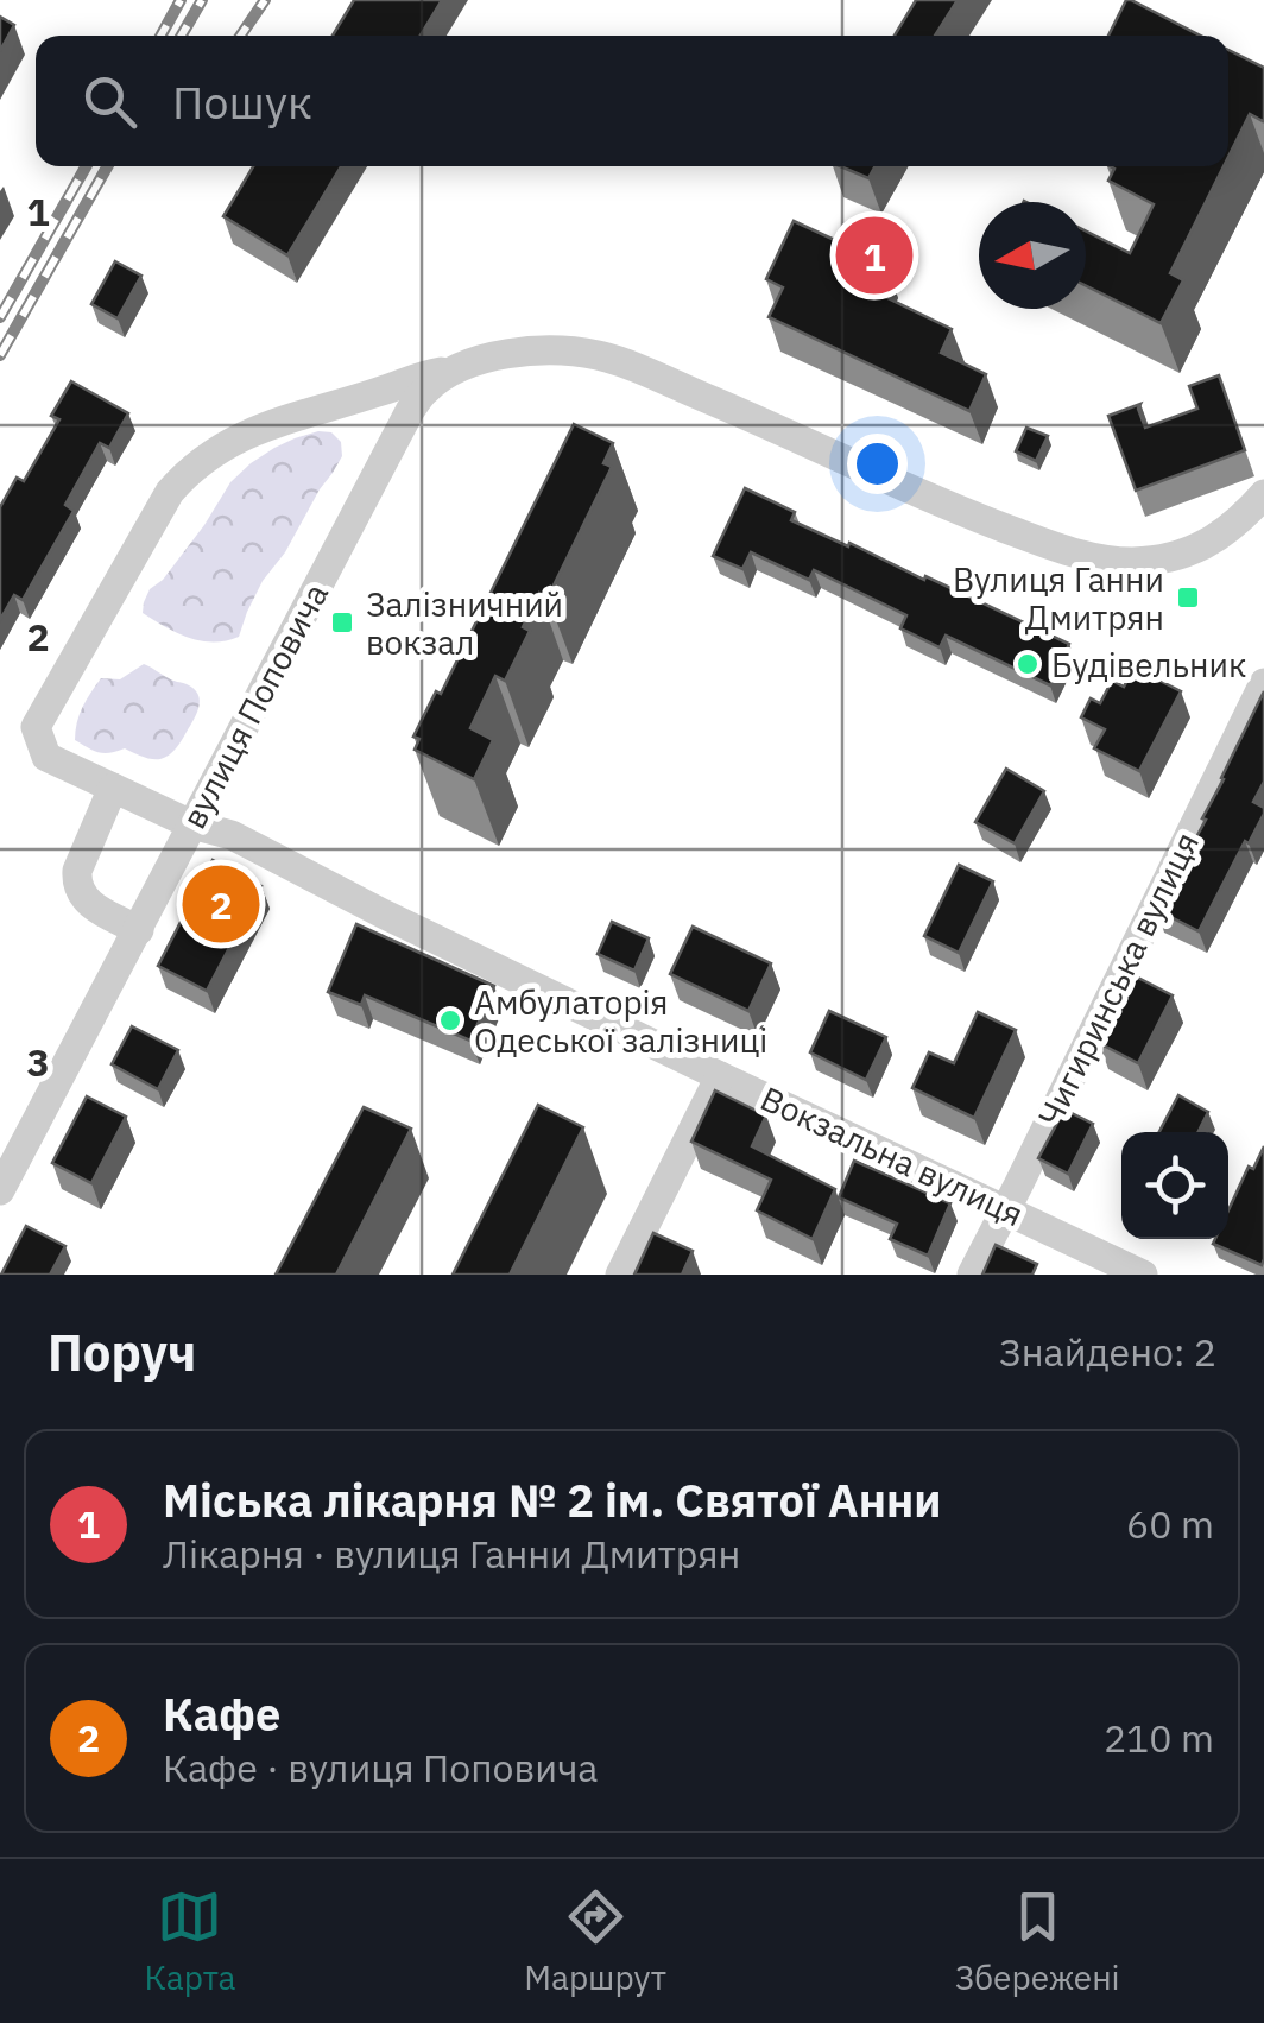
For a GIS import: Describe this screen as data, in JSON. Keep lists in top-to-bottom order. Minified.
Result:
{"streets":{"street":["вулиця Поповича","Чигиринська вулиця","Вокзальна вулиця"]},"crossings":[["вулиця Поповича","Вокзальна вулиця"],["Чигиринська вулиця","Вокзальна вулиця"]],"places":{"transit":["Вулиця Ганни Дмитрян","Залізничний вокзал"],"other":["Будівельник","Амбулаторія Одеської залізниці"]},"north":"left","page":{"search":"Пошук","pins":["1","2"],"heading":["Поруч","Знайдено: 2"],"list":[{"mark":"1","name":"Міська лікарня № 2 ім. Святої Анни","note":"Лікарня · вулиця Ганни Дмитрян","value":"60 m"},{"mark":"2","name":"Кафе","note":"Кафе · вулиця Поповича","value":"210 m"}],"nav":["Карта","Маршрут","Збережені"]},"grid":{"rows":["1","2","3"]}}
